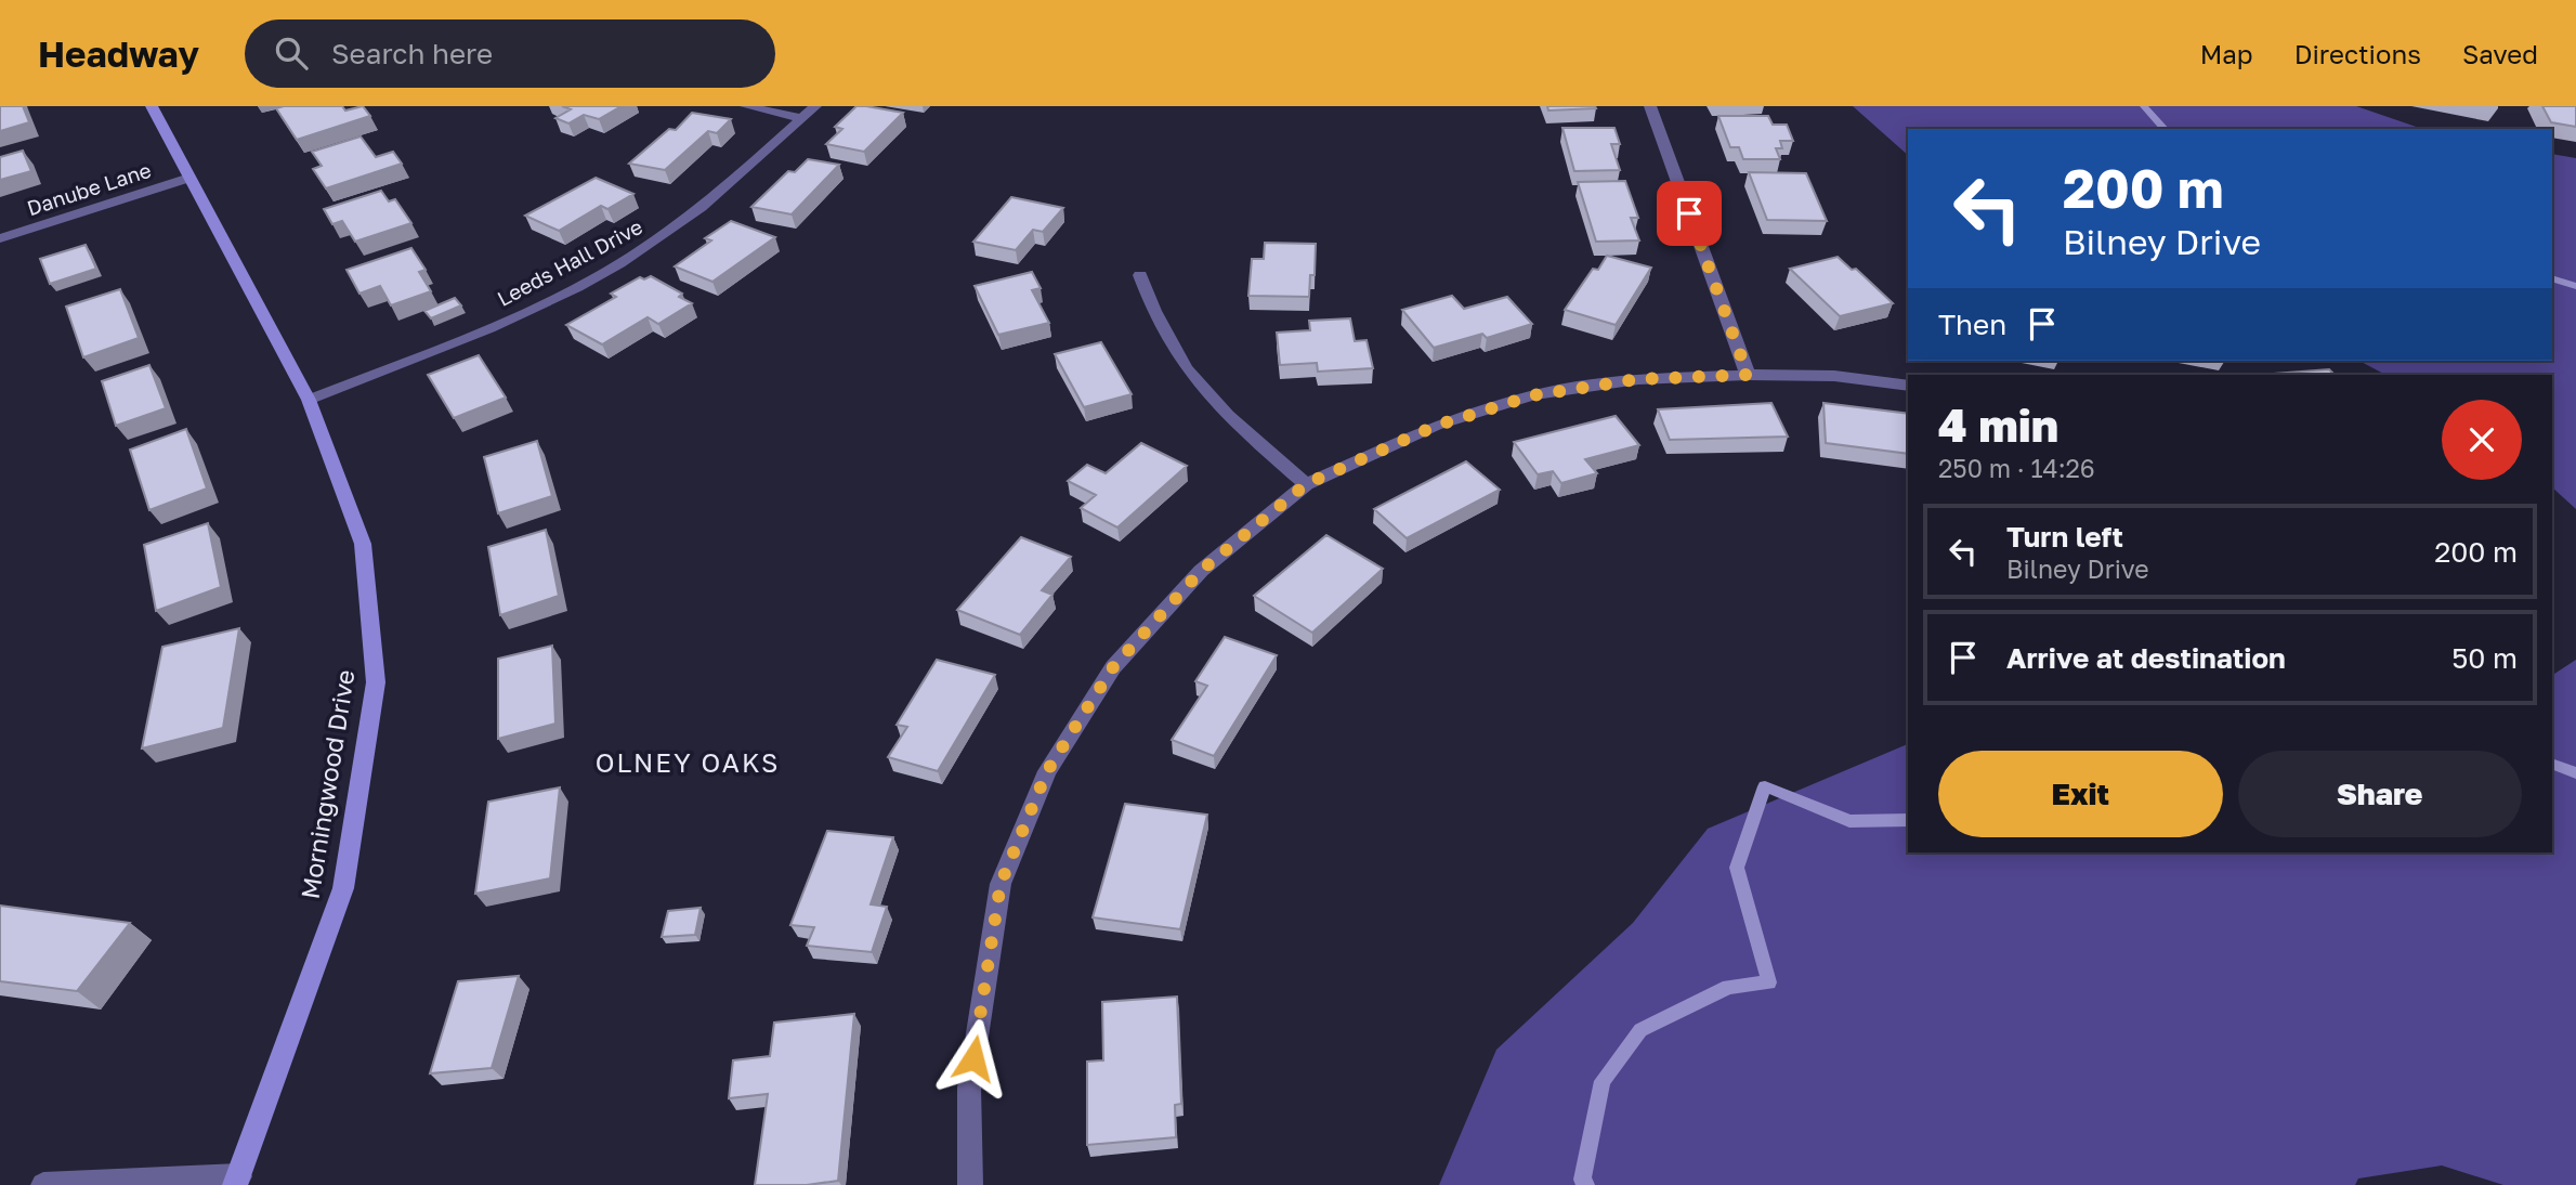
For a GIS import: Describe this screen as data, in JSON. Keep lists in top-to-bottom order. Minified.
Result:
{"streets":{"street":["Danube Lane","Leeds Hall Drive","Morningwood Drive"]},"crossings":[["Danube Lane","Morningwood Drive"],["Leeds Hall Drive","Morningwood Drive"]],"districts":["OLNEY OAKS"],"page":{"header":"Headway","search":"Search here","nav":["Map","Directions","Saved"],"turn":["200 m","Bilney Drive"],"then":"Then","heading":["4 min","250 m · 14:26"],"list":[{"name":"Turn left","note":"Bilney Drive","value":"200 m"},{"name":"Arrive at destination","value":"50 m"}],"buttons":["Exit","Share"]}}
